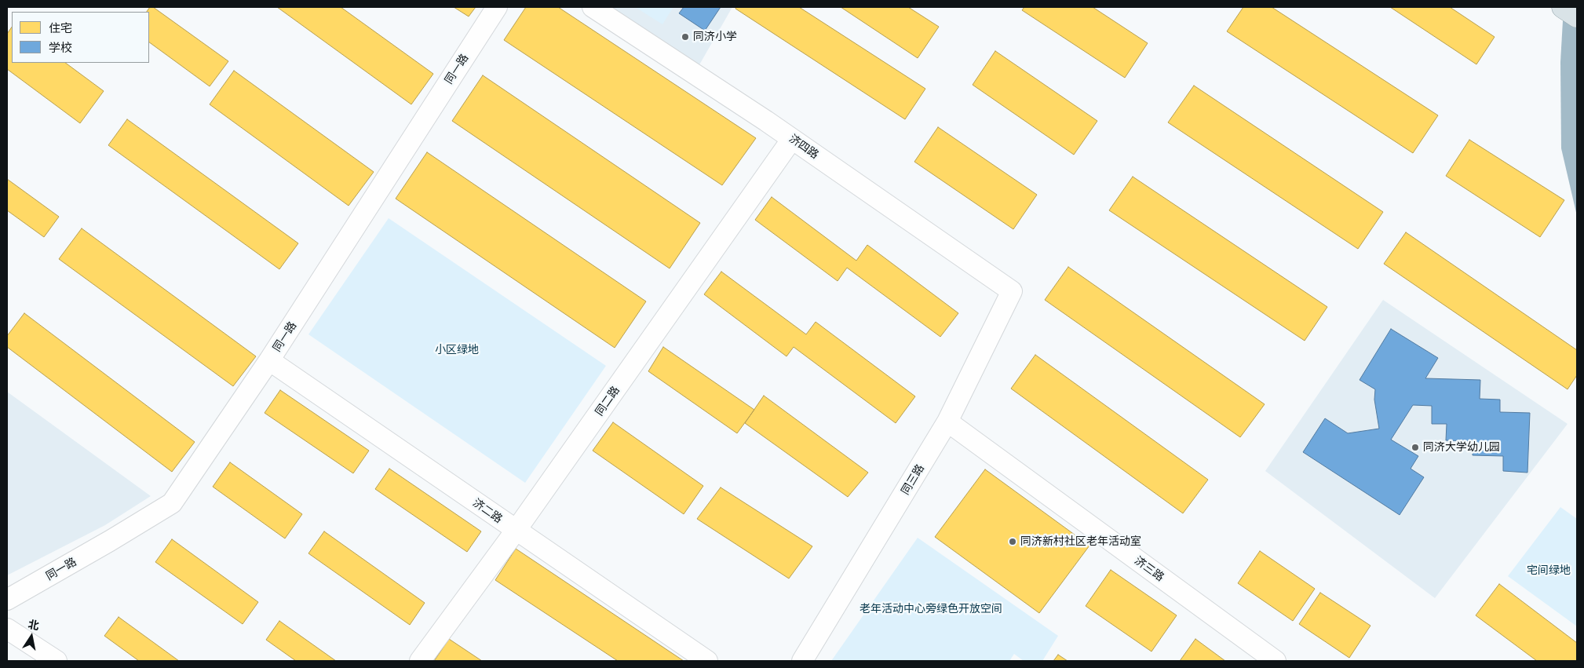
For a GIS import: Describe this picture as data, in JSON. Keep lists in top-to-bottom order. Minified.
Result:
{"streets":{"street":["同一路","济四路","同二路","同三路","济二路","济三路"]},"crossings":[["同一路","济二路"],["济四路","同二路"],["济四路","同三路"],["同二路","济二路"],["同三路","济三路"]],"parks":["小区绿地","宅间绿地","老年活动中心旁绿色开放空间"],"places":["同济小学","同济大学幼儿园","同济新村社区老年活动室"],"legend":["住宅","学校"],"north":"top"}
